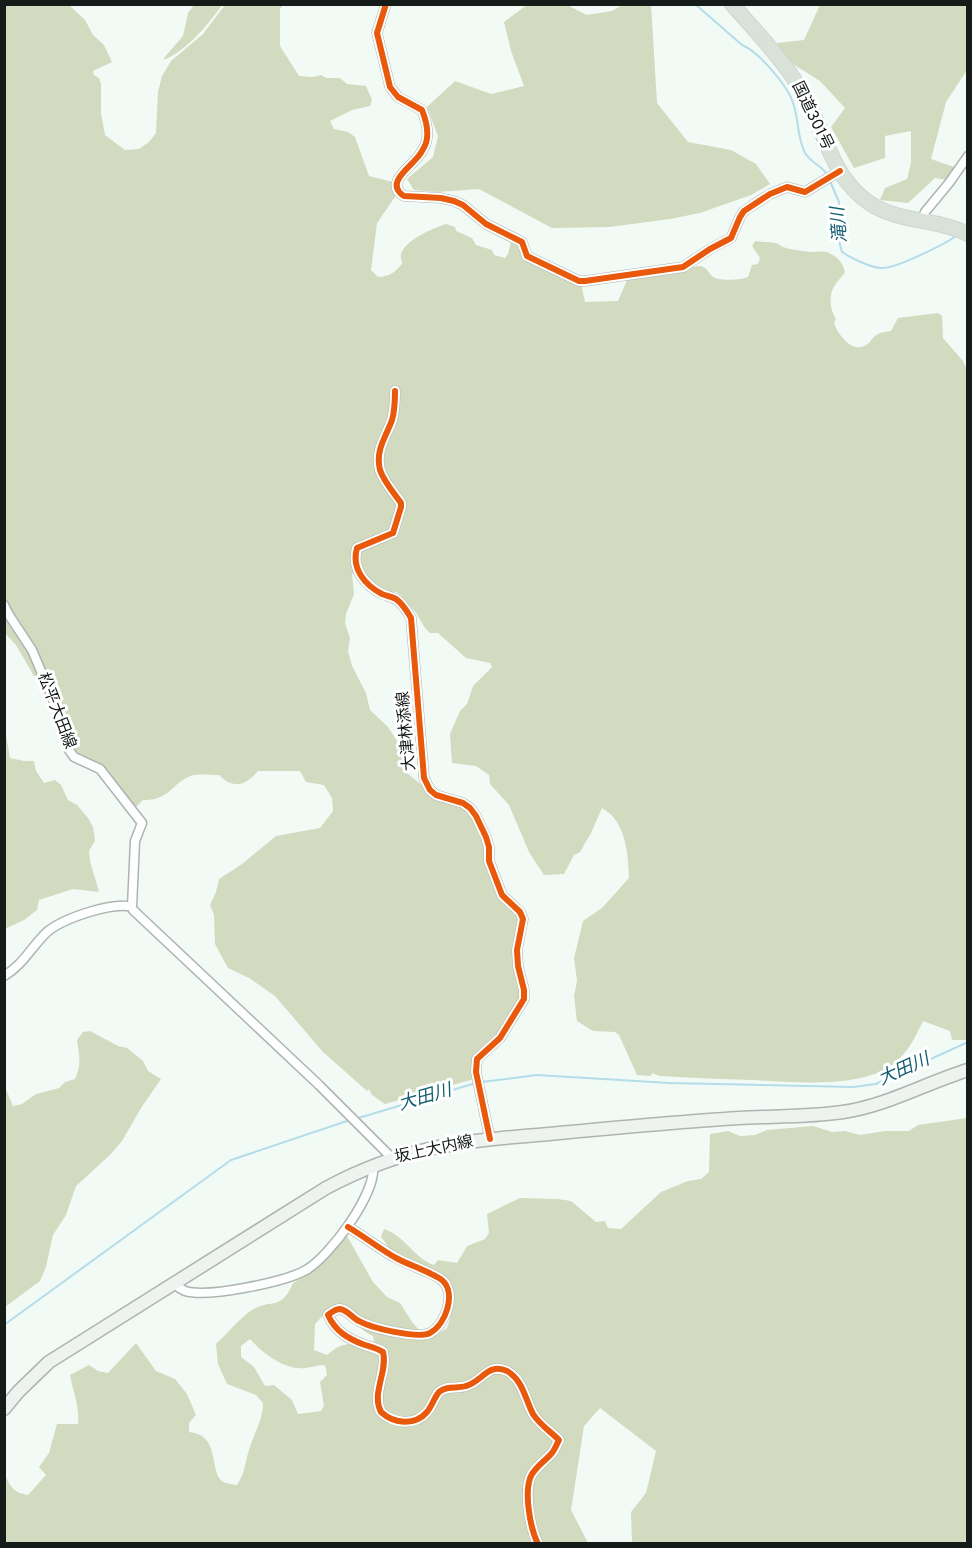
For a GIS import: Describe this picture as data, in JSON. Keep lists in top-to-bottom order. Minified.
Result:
{"streets":{"highway":["国道301号"],"main road":["坂上大内線"],"street":["松平大田線","大津林添線"]},"crossings":[["大津林添線","坂上大内線"]],"water":["滝川","大田川"]}
